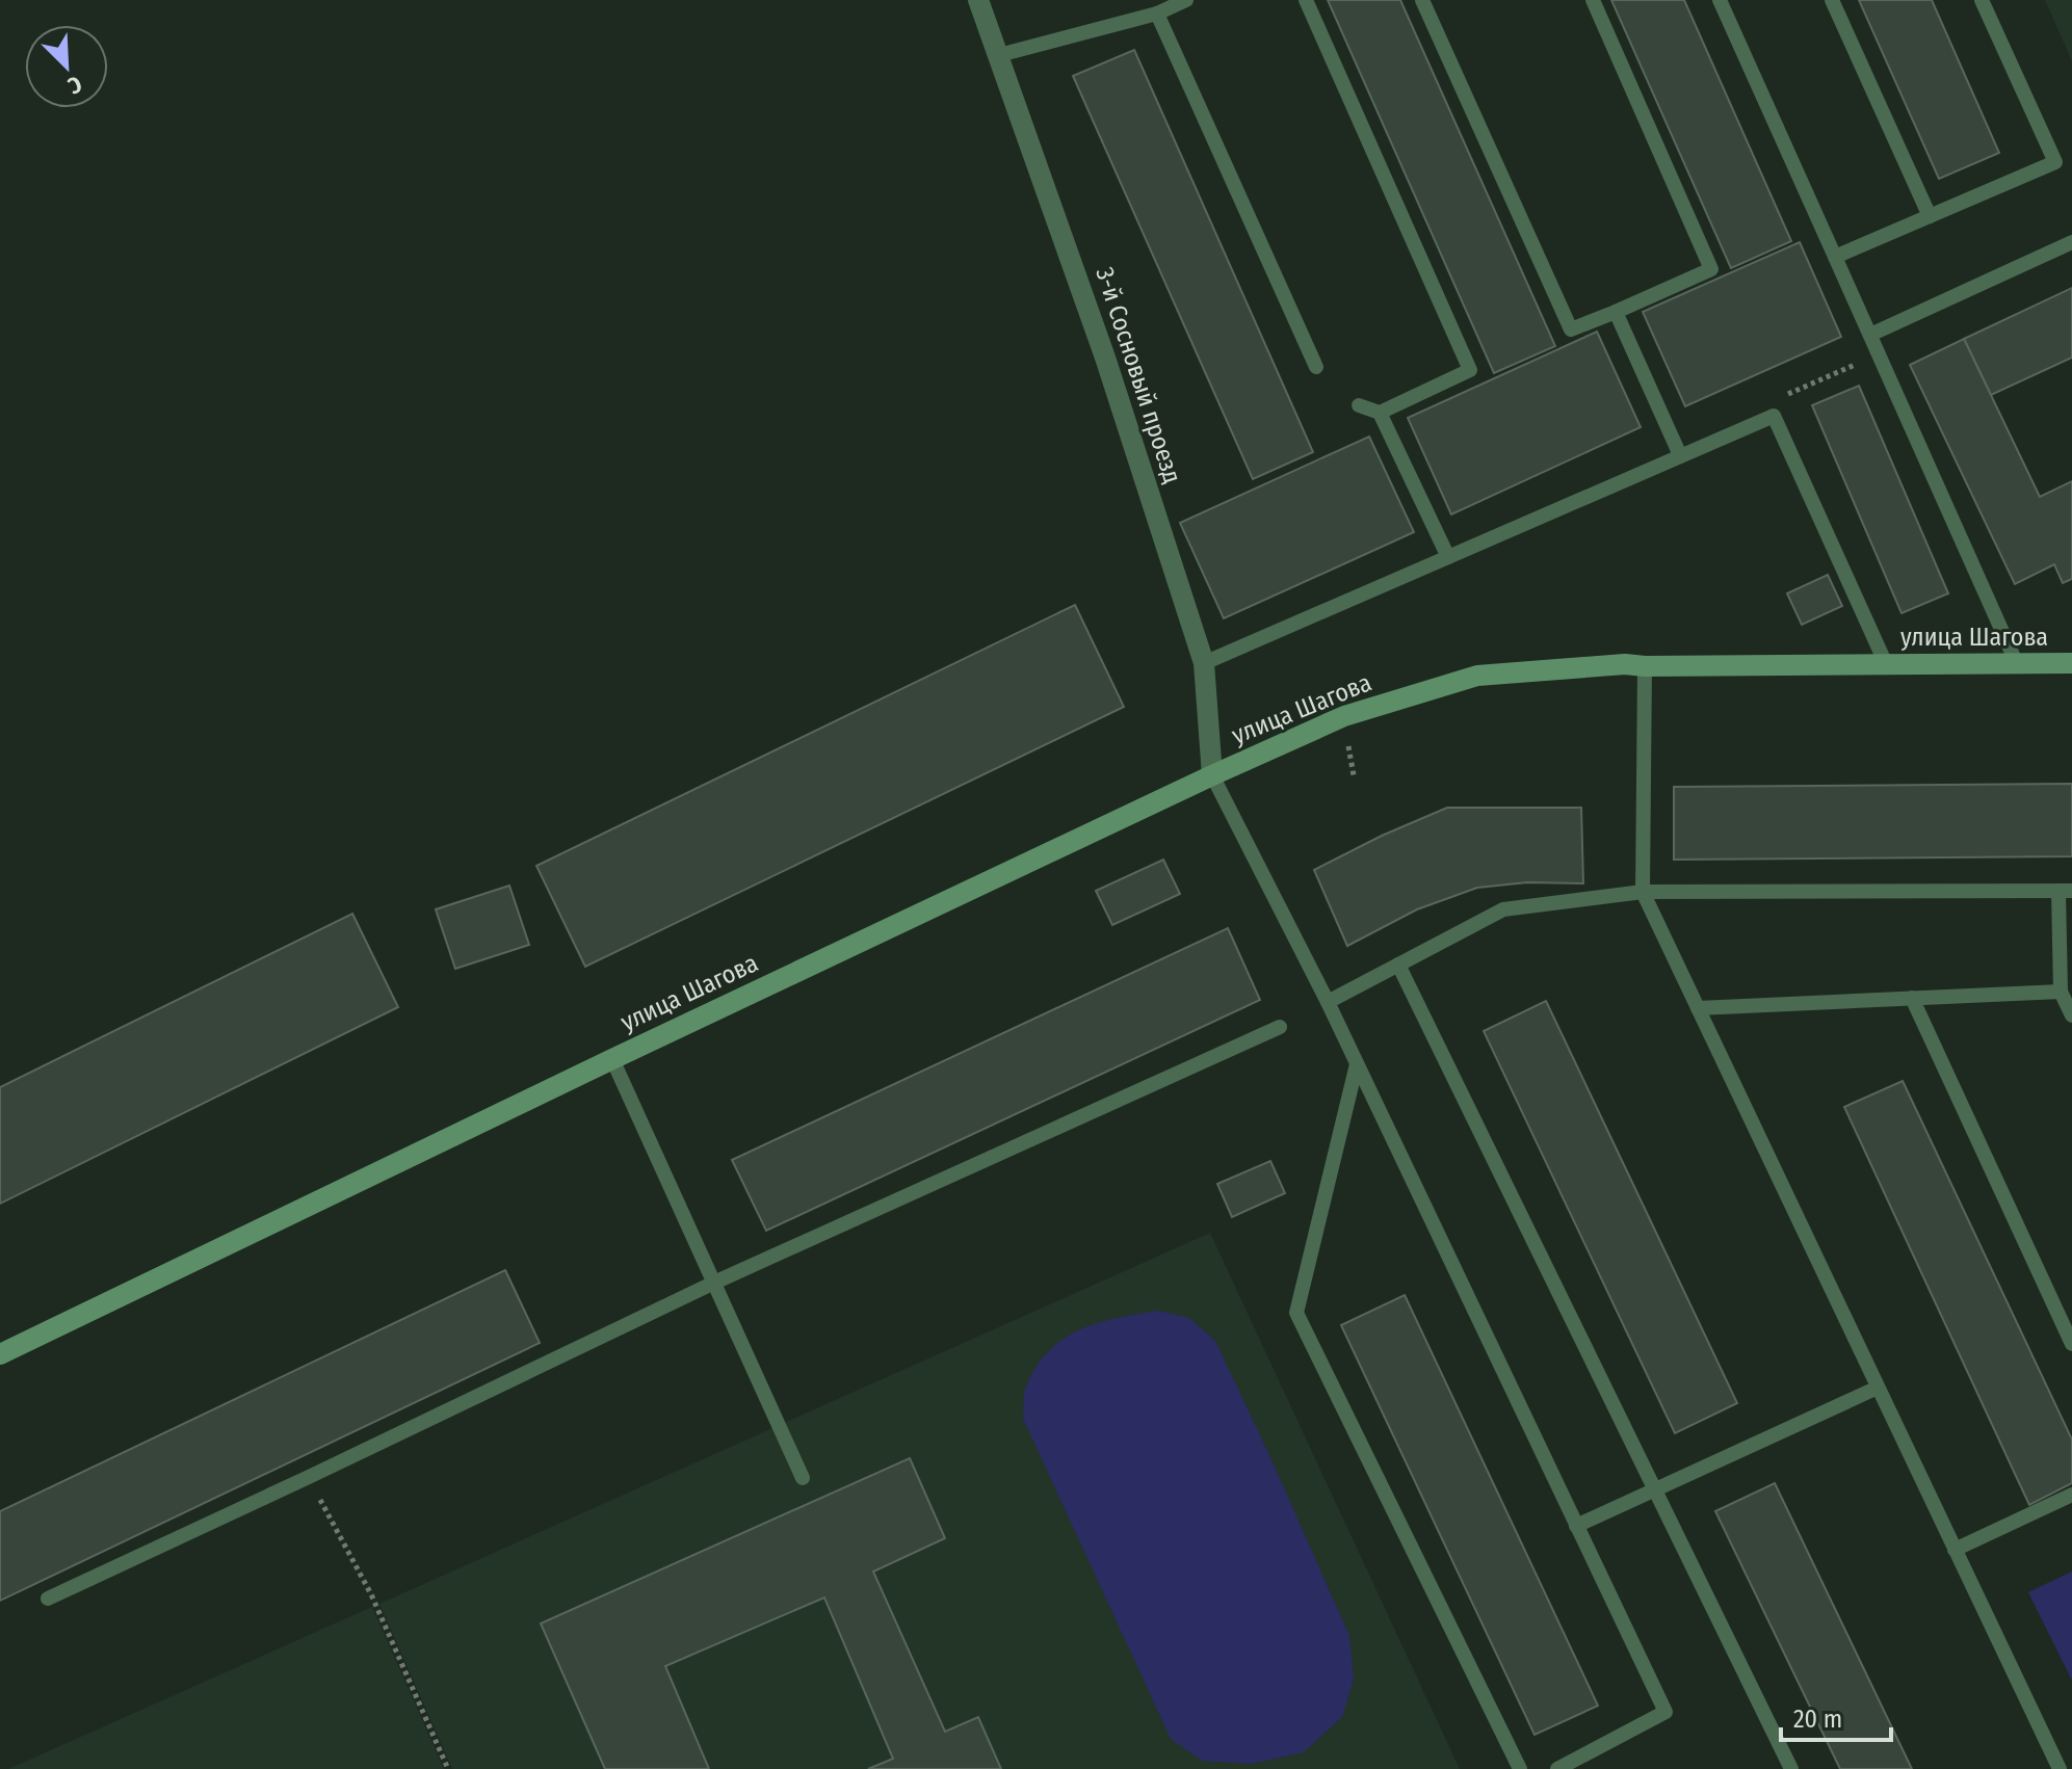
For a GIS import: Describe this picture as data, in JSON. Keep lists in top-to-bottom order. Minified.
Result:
{"streets":{"main road":["улица Шагова"],"street":["3-й Сосновый проезд"]},"crossings":[["3-й Сосновый проезд","улица Шагова"]],"scale_bar":"20 m","north":"bottom right"}
